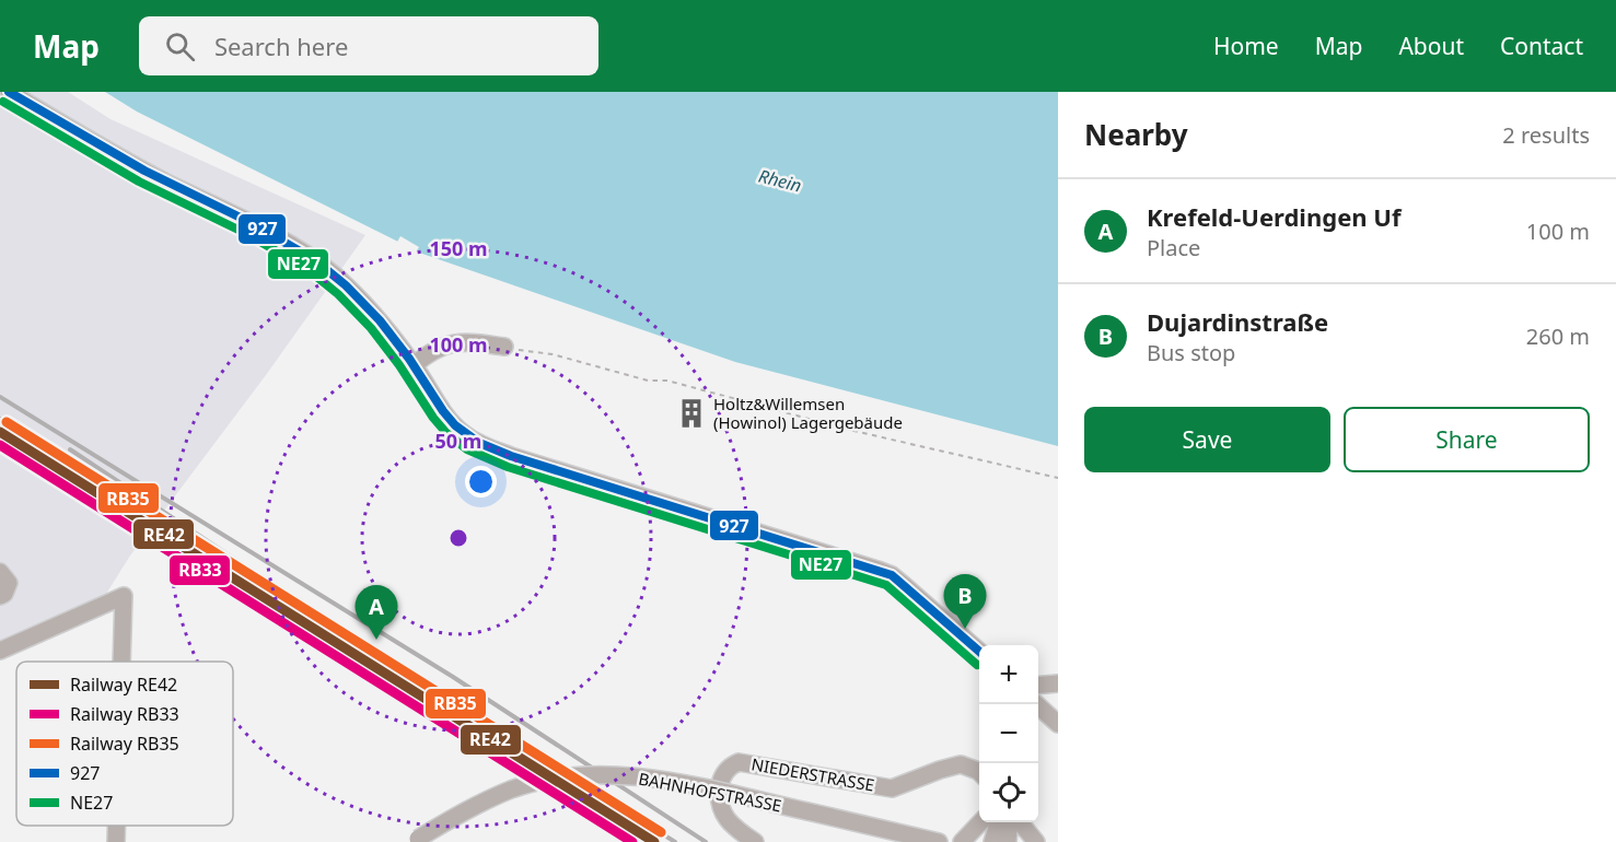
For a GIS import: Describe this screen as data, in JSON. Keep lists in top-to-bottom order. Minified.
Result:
{"streets":{"street":["NIEDERSTRASSE","BAHNHOFSTRASSE"]},"water":["Rhein"],"places":{"building":["Holtz&Willemsen (Howinol) Lagergebäude"]},"lines":["transit line 927","transit line NE27","rail line RB35","rail line RE42","rail line RB33"],"legend":["Railway RE42","Railway RB33","Railway RB35","927","NE27"],"page":{"header":"Map","search":"Search here","nav":["Home","Map","About","Contact"],"heading":["Nearby","2 results"],"list":[{"mark":"A","name":"Krefeld-Uerdingen Uf","note":"Place","value":"100 m"},{"mark":"B","name":"Dujardinstraße","note":"Bus stop","value":"260 m"}],"buttons":["Save","Share"],"pins":["B","A"],"map_buttons":["+","−"]},"rings":["150 m","100 m","50 m"]}
